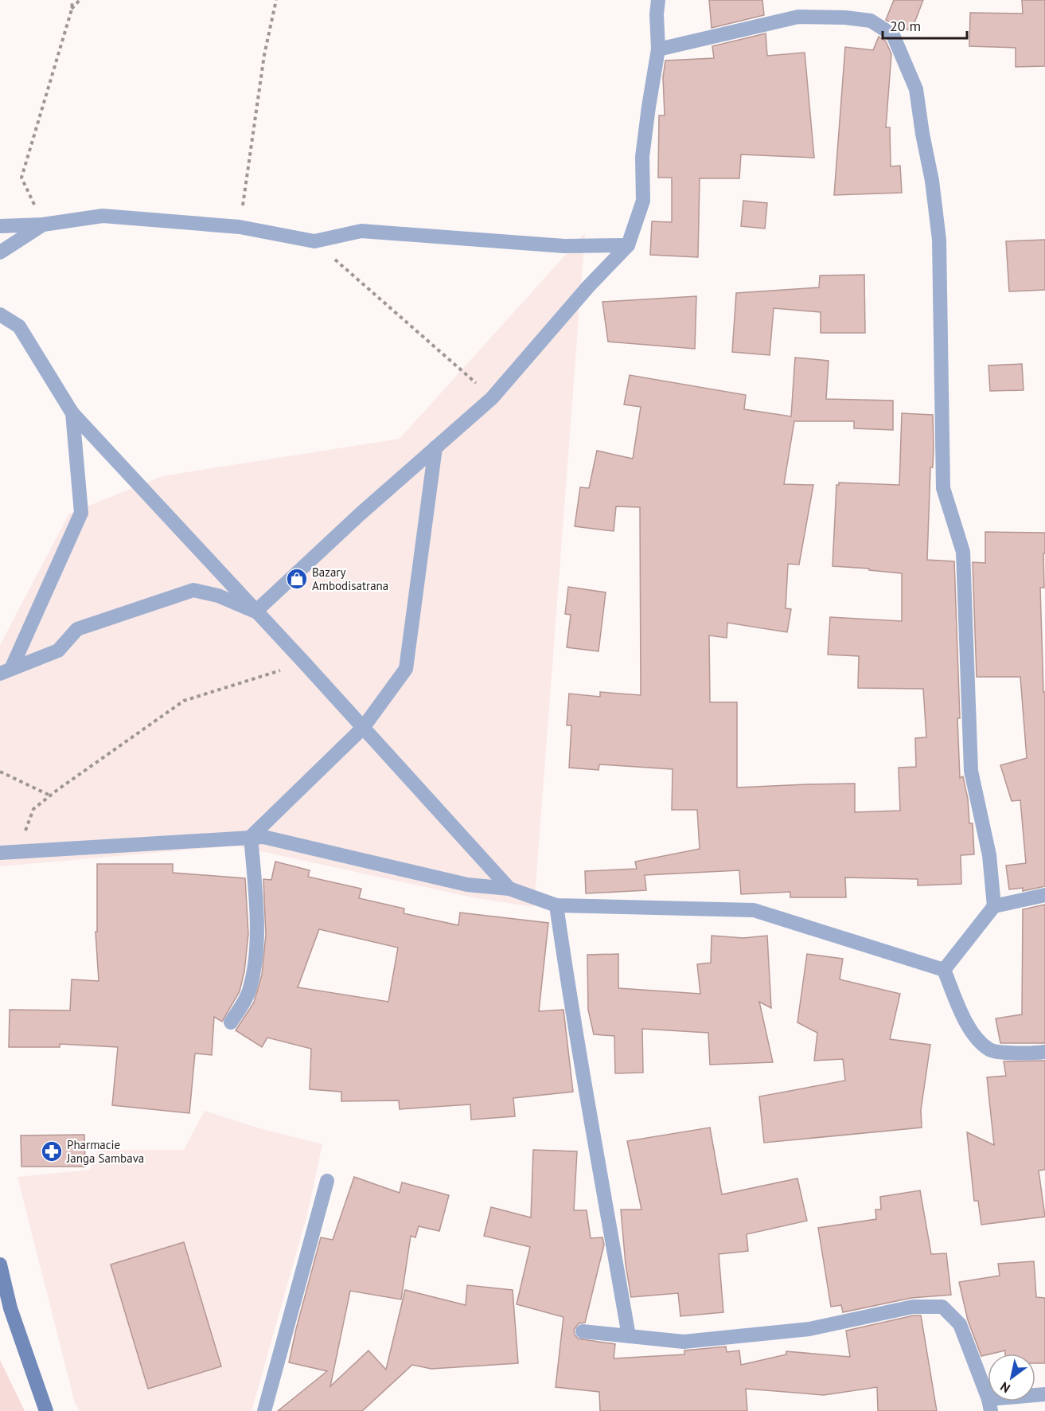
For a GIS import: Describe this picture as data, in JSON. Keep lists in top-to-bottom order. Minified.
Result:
{"places":{"shop":["Bazary Ambodisatrana"],"pharmacy":["Pharmacie Janga Sambava"]},"scale_bar":"20 m","north":"bottom left"}
